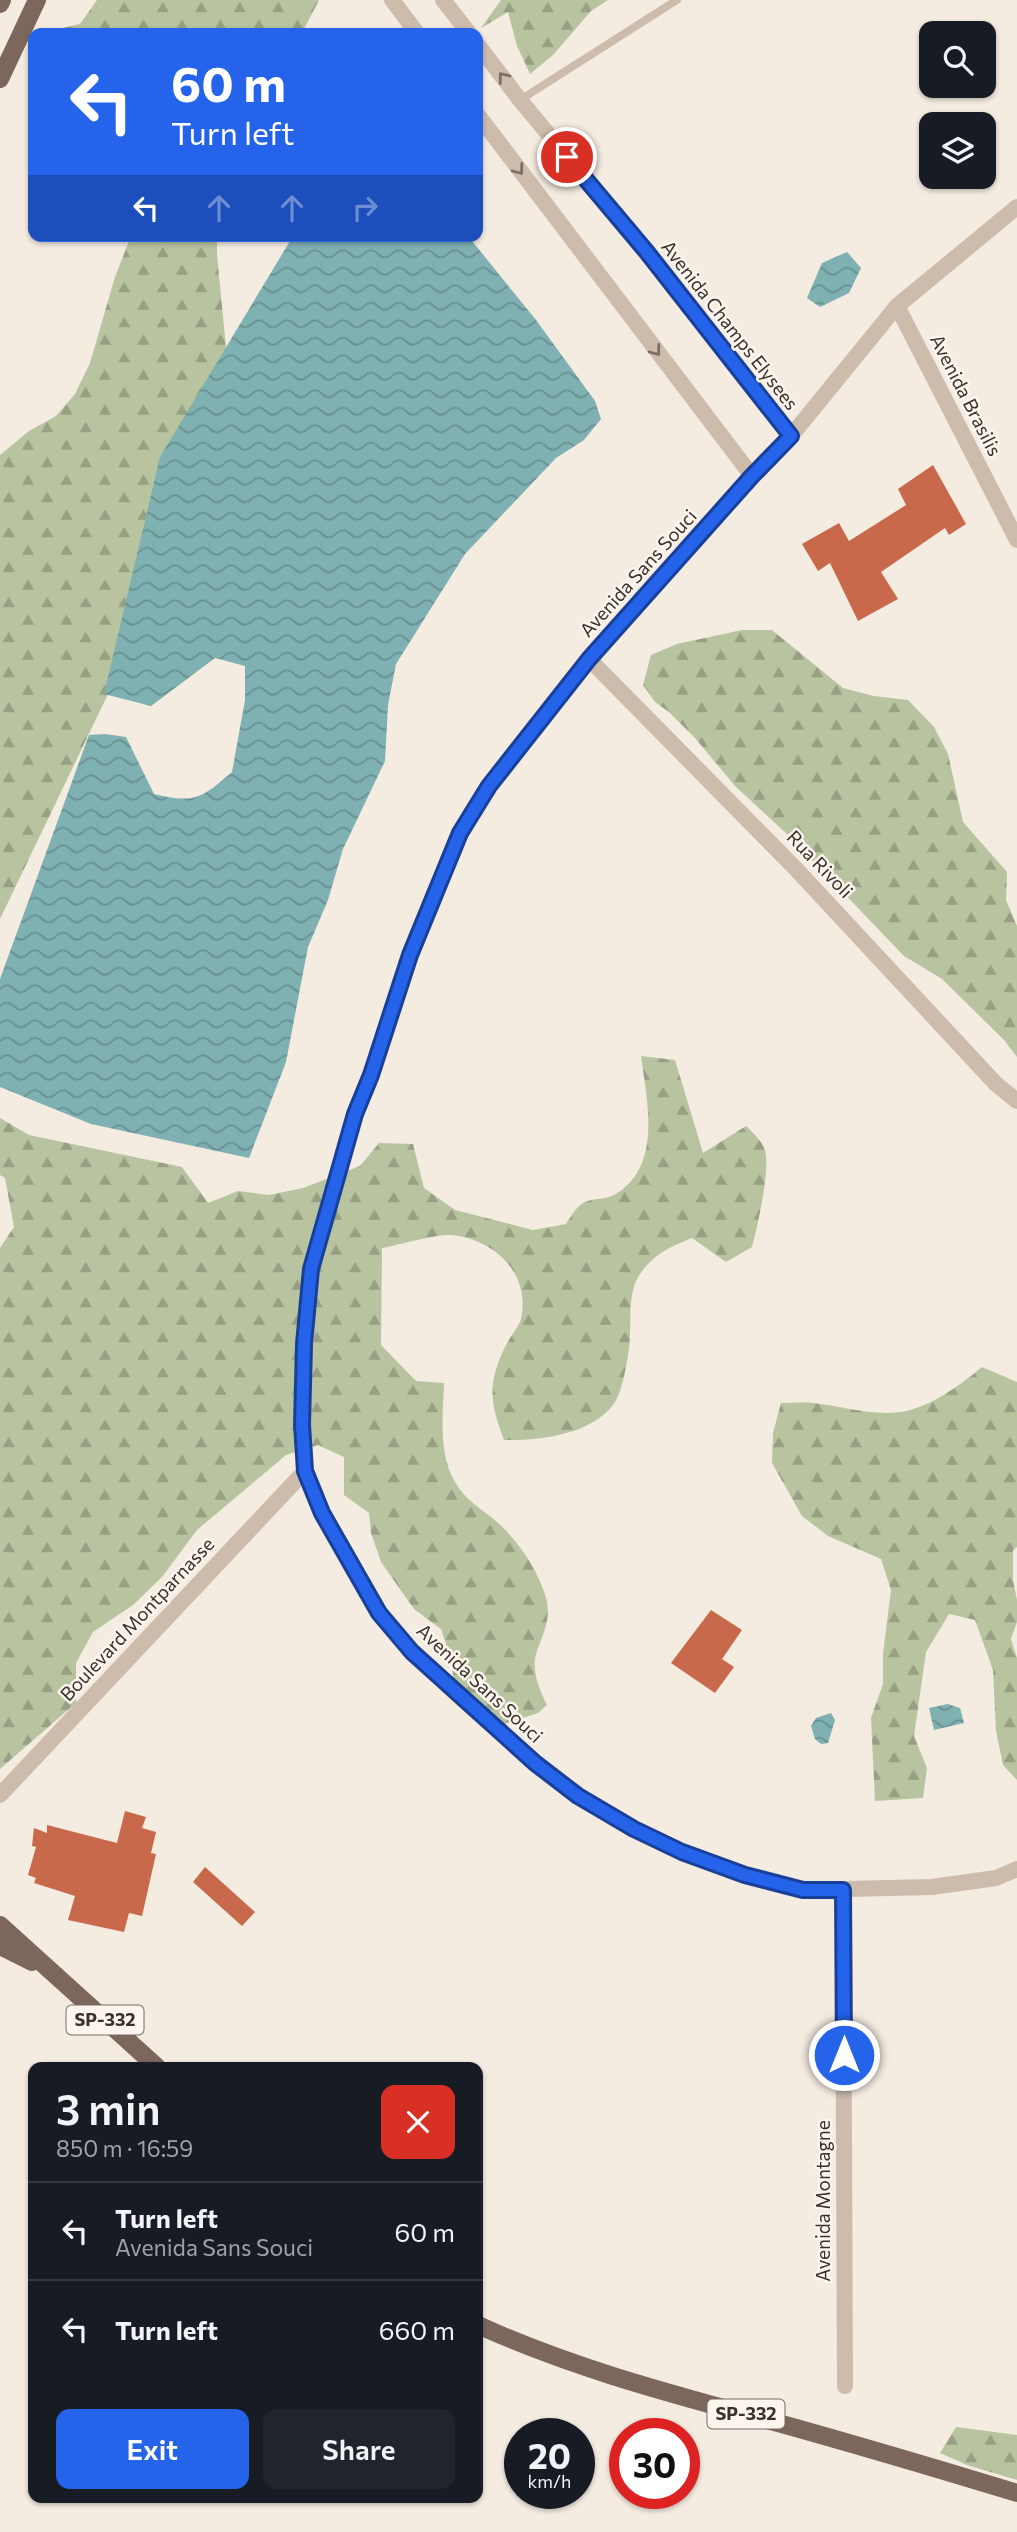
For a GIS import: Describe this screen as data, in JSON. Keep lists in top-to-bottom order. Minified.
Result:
{"streets":{"main road":["SP-332"],"street":["Avenida Champs Elysees","Avenida Brasilis","Avenida Sans Souci","Rua Rivoli","Boulevard Montparnasse","Avenida Montagne"]},"crossings":[["Avenida Champs Elysees","Avenida Sans Souci"],["Avenida Brasilis","Avenida Sans Souci"],["Avenida Sans Souci","Rua Rivoli"],["Avenida Sans Souci","Boulevard Montparnasse"],["Avenida Sans Souci","Avenida Montagne"]],"page":{"turn":["60 m","Turn left"],"heading":["3 min","850 m · 16:59"],"list":[{"name":"Turn left","note":"Avenida Sans Souci","value":"60 m"},{"name":"Turn left","value":"660 m"}],"buttons":["Exit","Share"],"speed":"20 km/h","limit":"30"}}
